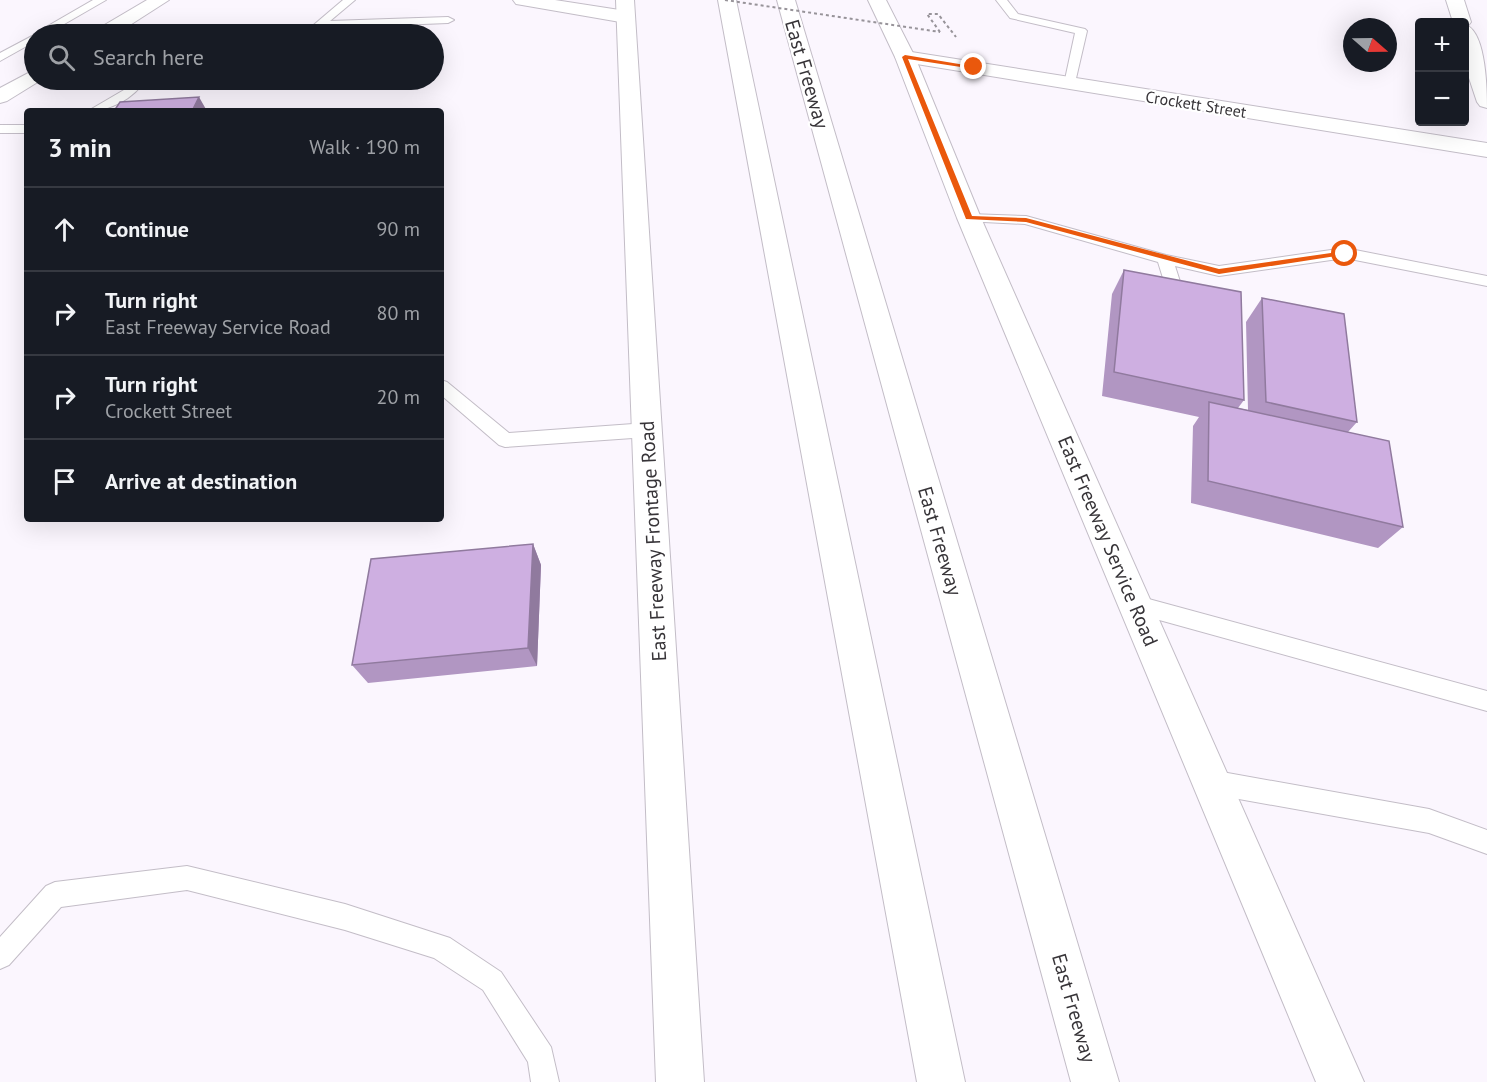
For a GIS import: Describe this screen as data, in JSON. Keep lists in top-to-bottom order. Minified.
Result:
{"streets":{"main road":["East Freeway","Crockett Street","East Freeway Frontage Road","East Freeway Service Road"]},"crossings":[["Crockett Street","East Freeway Service Road"]],"north":"right","page":{"map_buttons":["+","−"],"search":"Search here","heading":["3 min","Walk · 190 m"],"list":[["Continue","90 m"],["Turn right","East Freeway Service Road","80 m"],["Turn right","Crockett Street","20 m"],"Arrive at destination"]}}
